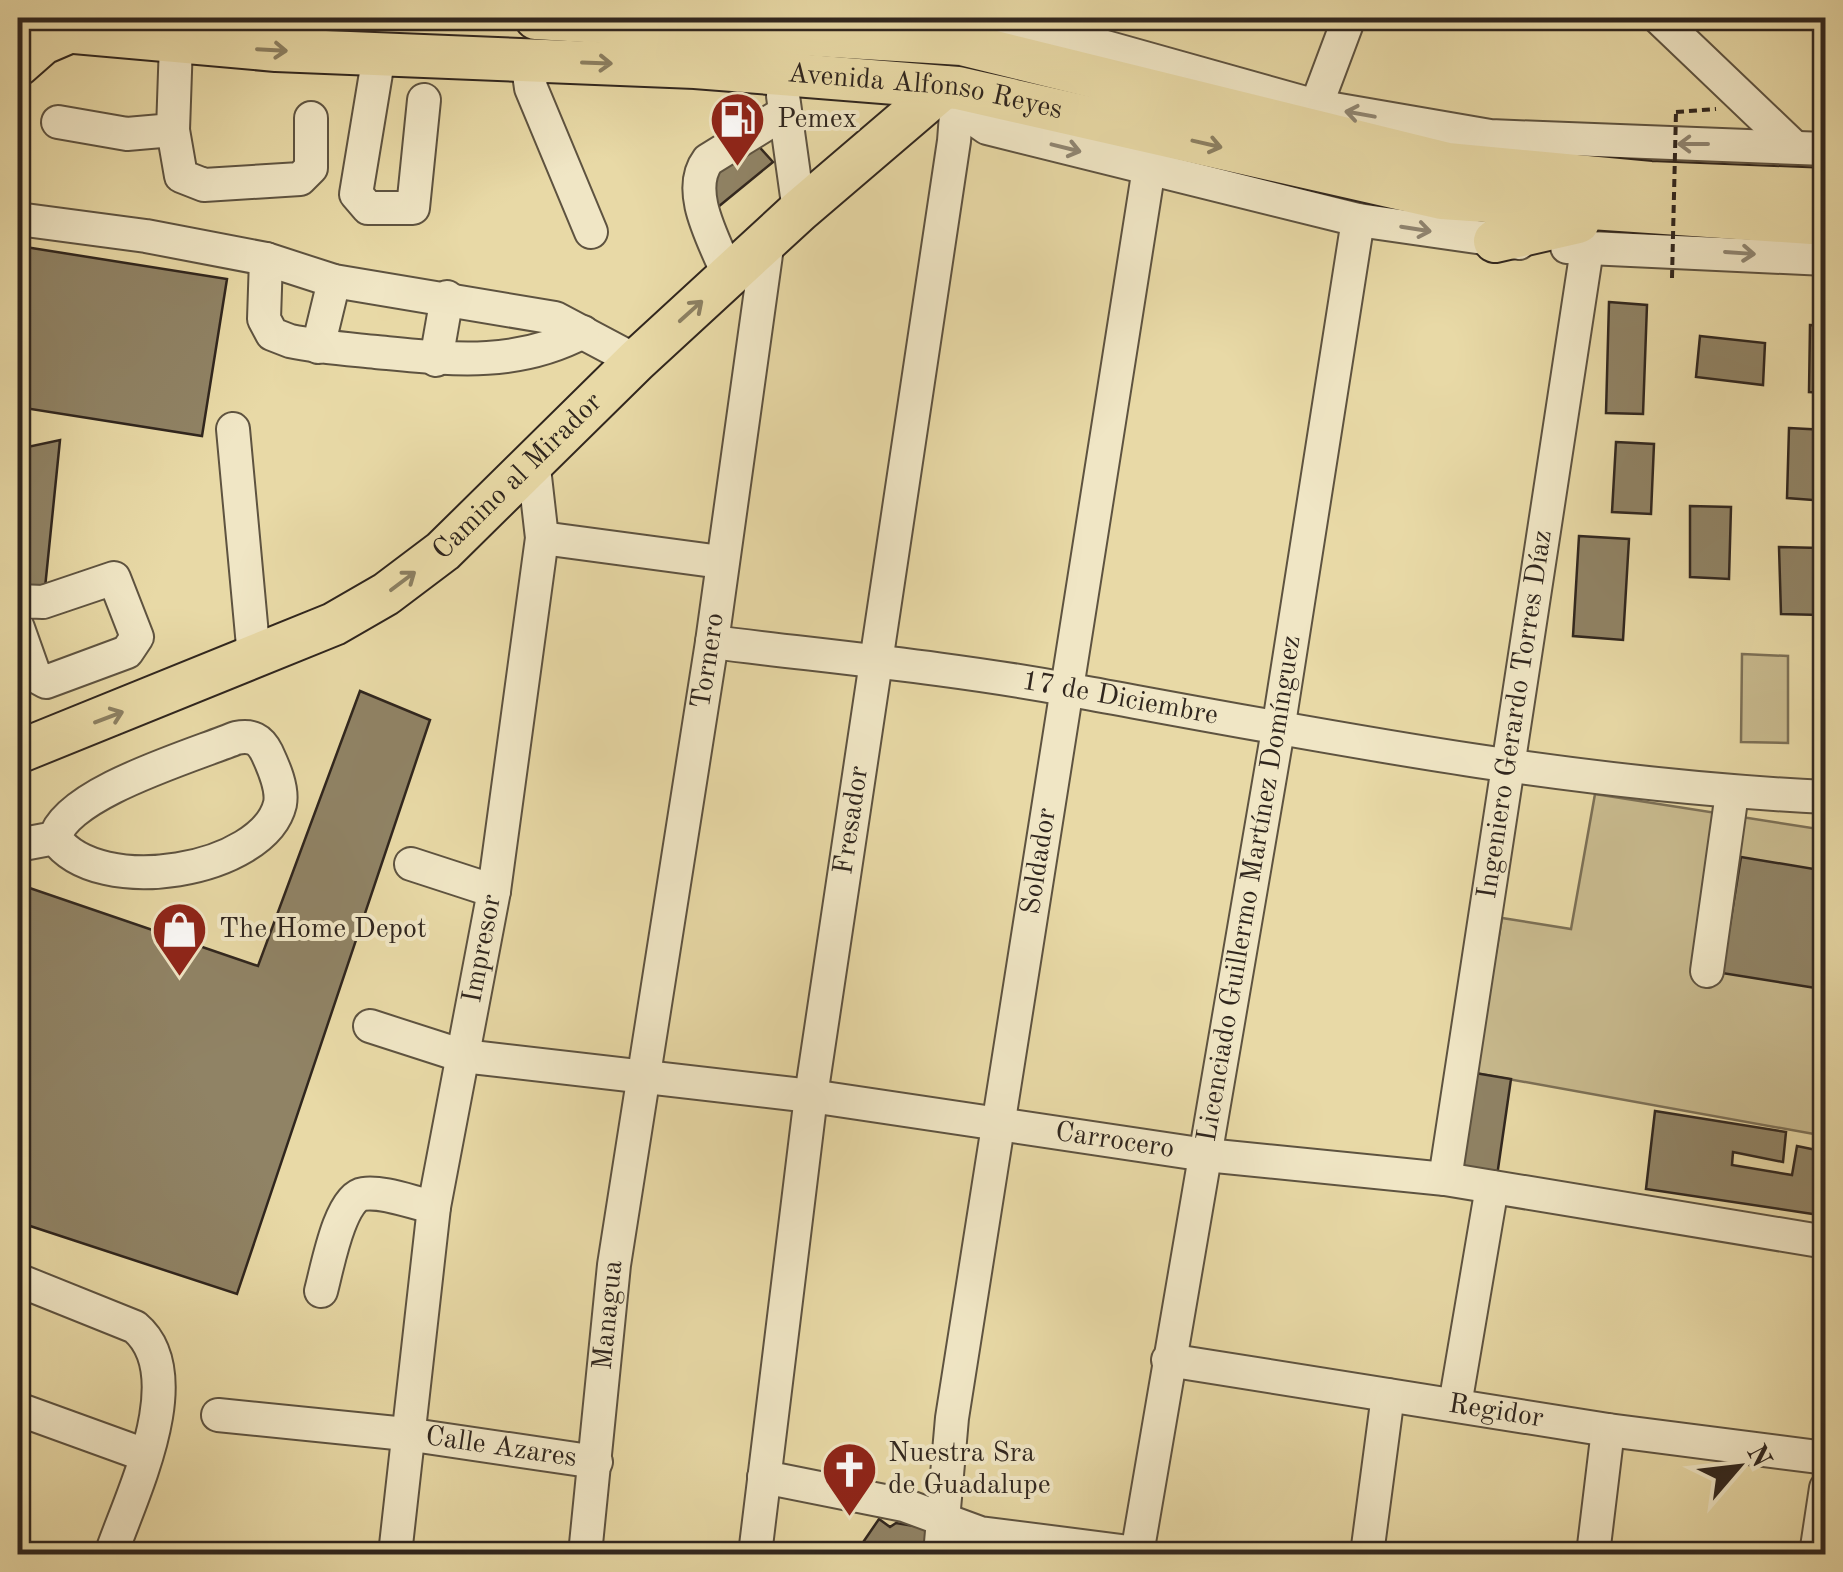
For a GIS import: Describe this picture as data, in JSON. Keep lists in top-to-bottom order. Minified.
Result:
{"streets":{"main road":["Avenida Alfonso Reyes","Camino al Mirador"],"street":["Tornero","17 de Diciembre","Ingeniero Gerardo Torres Díaz","Fresador","Soldador","Licenciado Guillermo Martínez Domínguez","Impresor","Carrocero","Managua","Regidor","Calle Azares"]},"crossings":[["Avenida Alfonso Reyes","Camino al Mirador"],["Avenida Alfonso Reyes","Fresador"],["Camino al Mirador","Tornero"],["Camino al Mirador","Fresador"],["Camino al Mirador","Impresor"],["Tornero","17 de Diciembre"],["Tornero","Carrocero"],["Tornero","Managua"],["17 de Diciembre","Ingeniero Gerardo Torres Díaz"],["17 de Diciembre","Fresador"],["17 de Diciembre","Soldador"],["17 de Diciembre","Licenciado Guillermo Martínez Domínguez"],["Ingeniero Gerardo Torres Díaz","Carrocero"],["Fresador","Carrocero"],["Soldador","Carrocero"],["Licenciado Guillermo Martínez Domínguez","Carrocero"],["Licenciado Guillermo Martínez Domínguez","Regidor"],["Impresor","Carrocero"],["Impresor","Calle Azares"],["Carrocero","Managua"],["Managua","Calle Azares"]],"one_way":["Camino al Mirador"],"places":{"fuel station":["Pemex"],"shop":["The Home Depot"],"church":["Nuestra Sra de Guadalupe"]},"north":"top right"}
